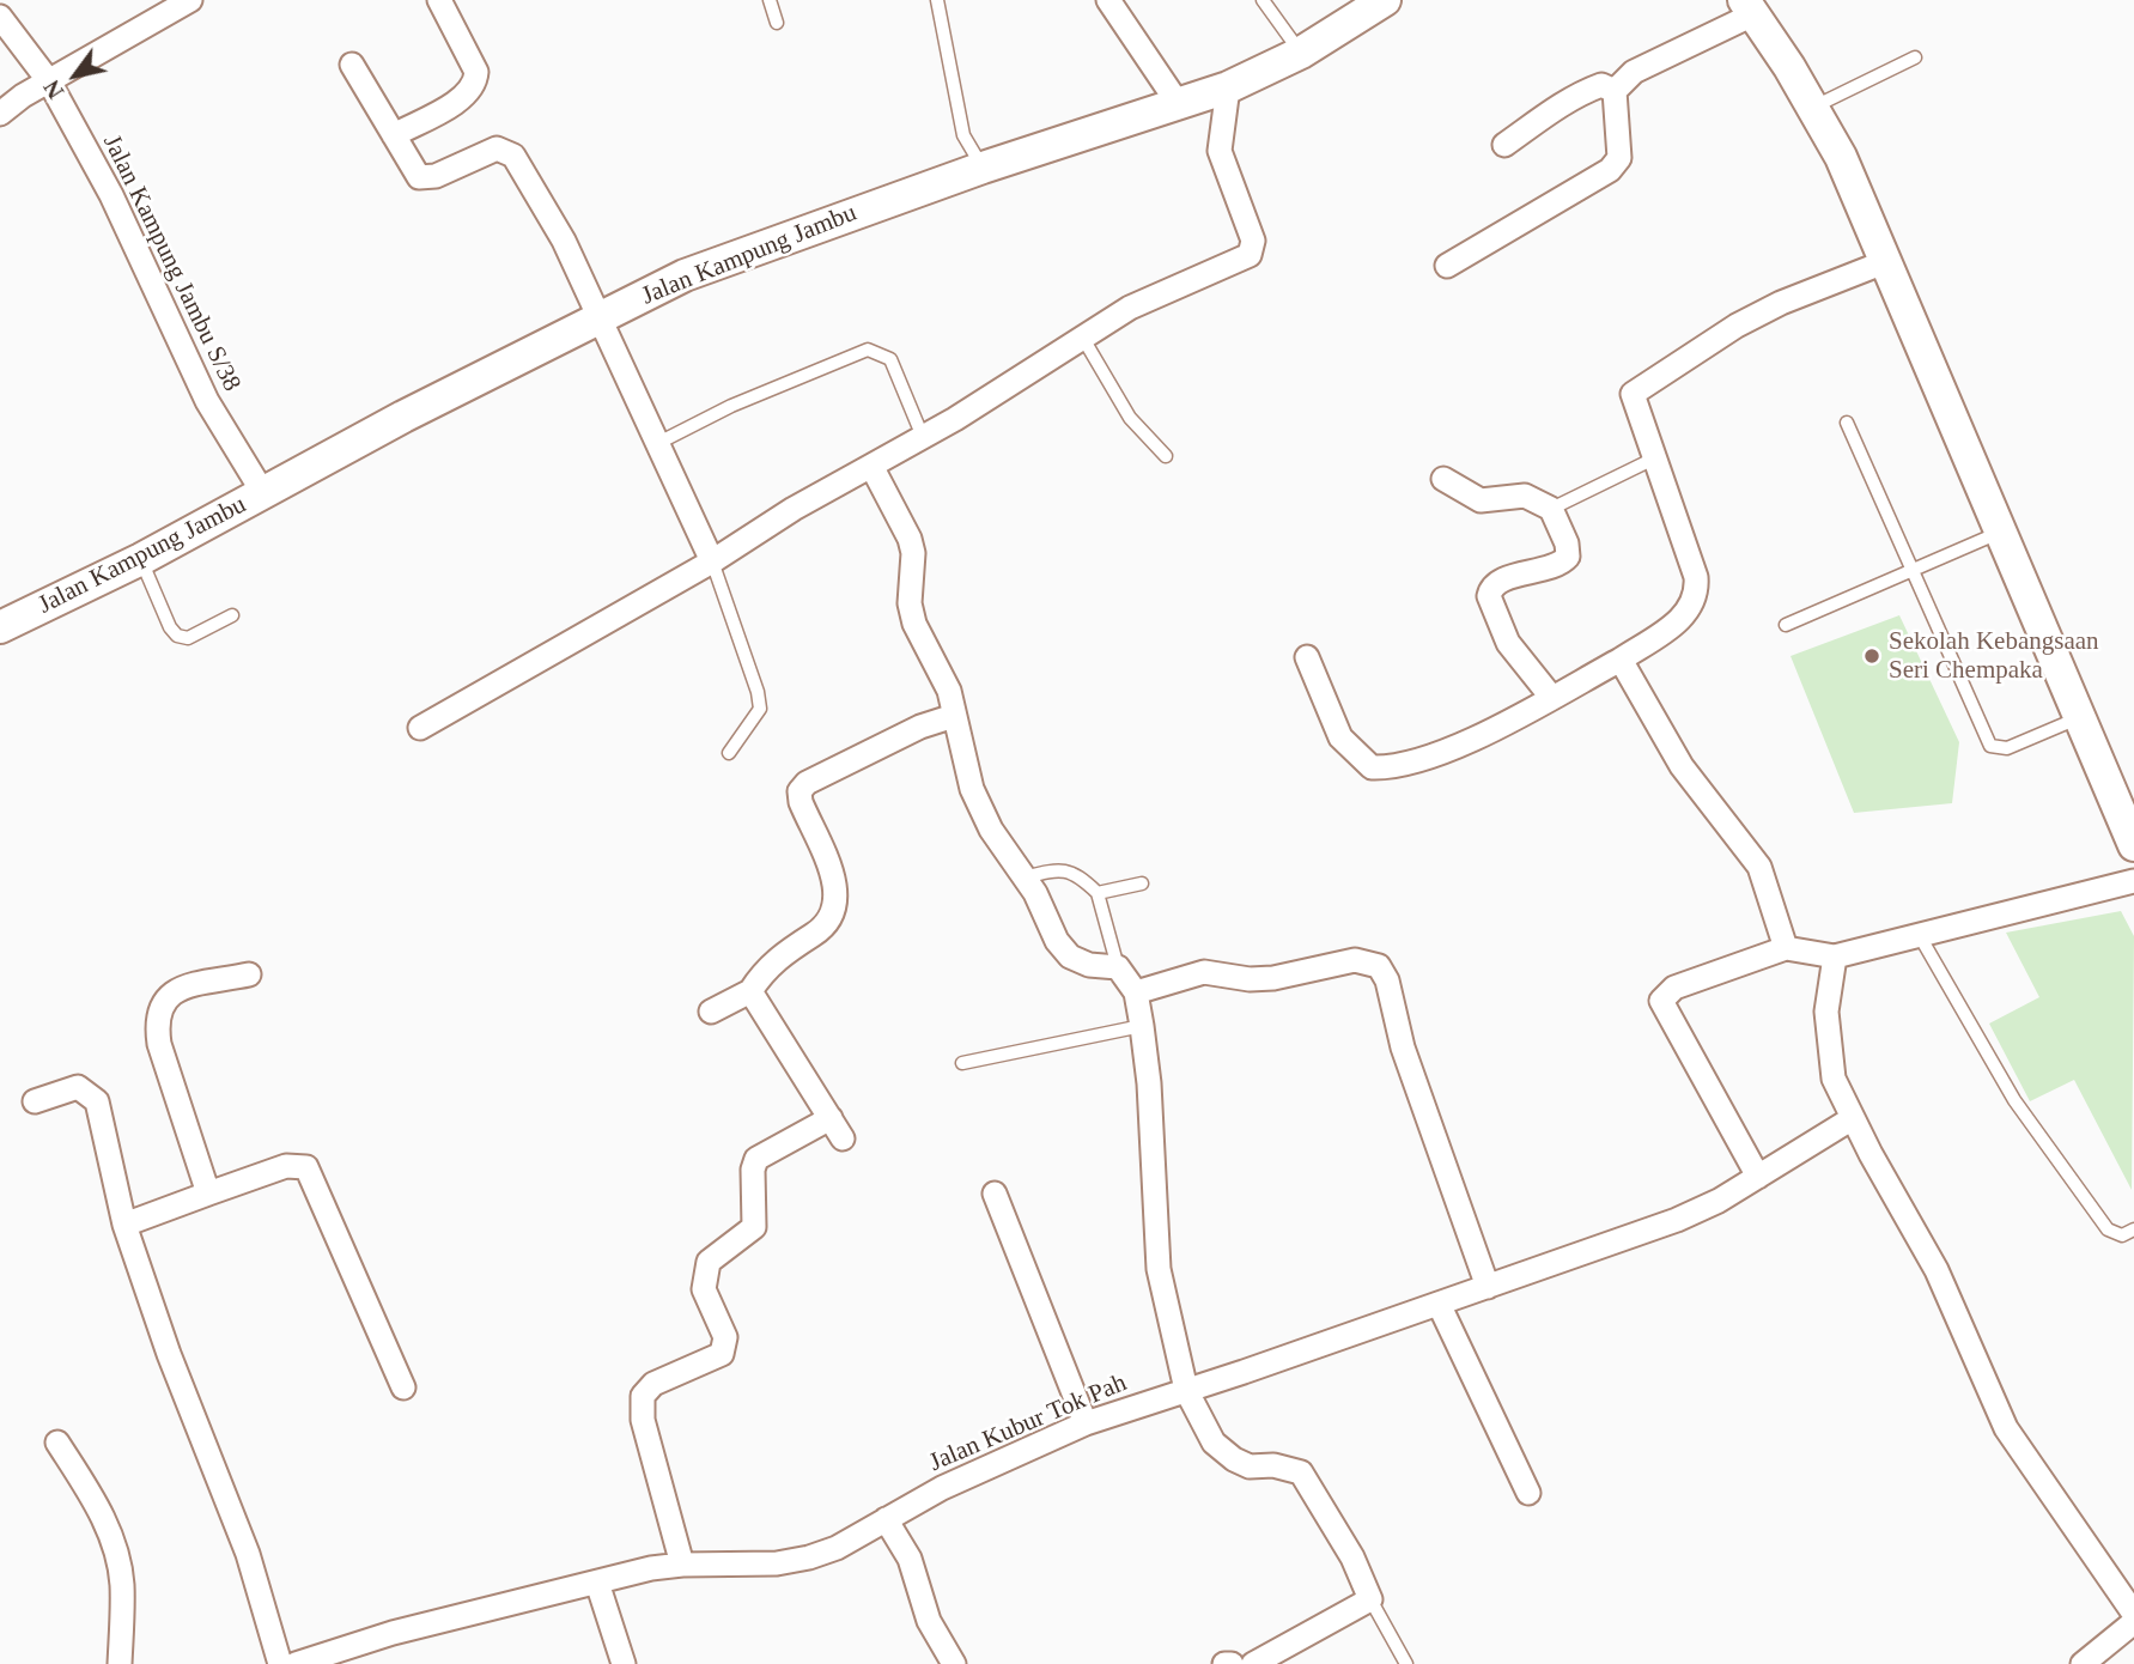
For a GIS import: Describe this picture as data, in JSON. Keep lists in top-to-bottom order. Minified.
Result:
{"streets":{"street":["Jalan Kampung Jambu","Jalan Kampung Jambu S/38","Jalan Kubur Tok Pah"]},"crossings":[["Jalan Kampung Jambu","Jalan Kampung Jambu S/38"]],"places":["Sekolah Kebangsaan Seri Chempaka"],"north":"bottom left"}
